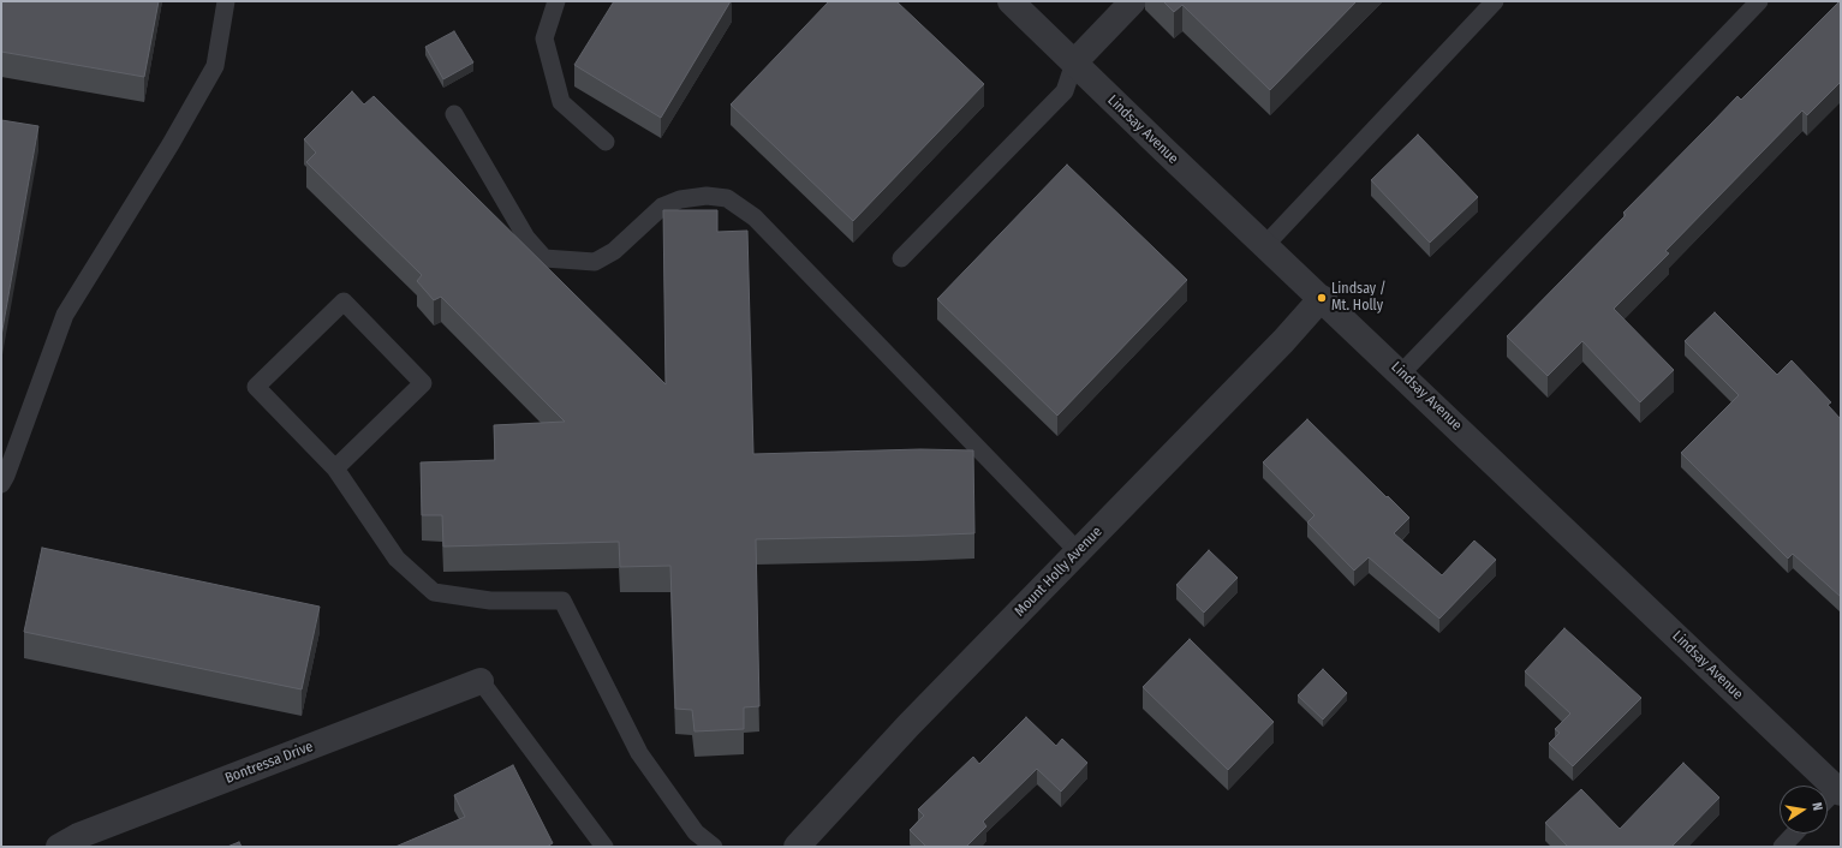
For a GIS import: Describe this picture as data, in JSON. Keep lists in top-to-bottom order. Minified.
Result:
{"streets":{"street":["Lindsay Avenue","Mount Holly Avenue","Bontressa Drive"]},"crossings":[["Lindsay Avenue","Mount Holly Avenue"]],"places":["Lindsay / Mt. Holly"],"north":"right"}
